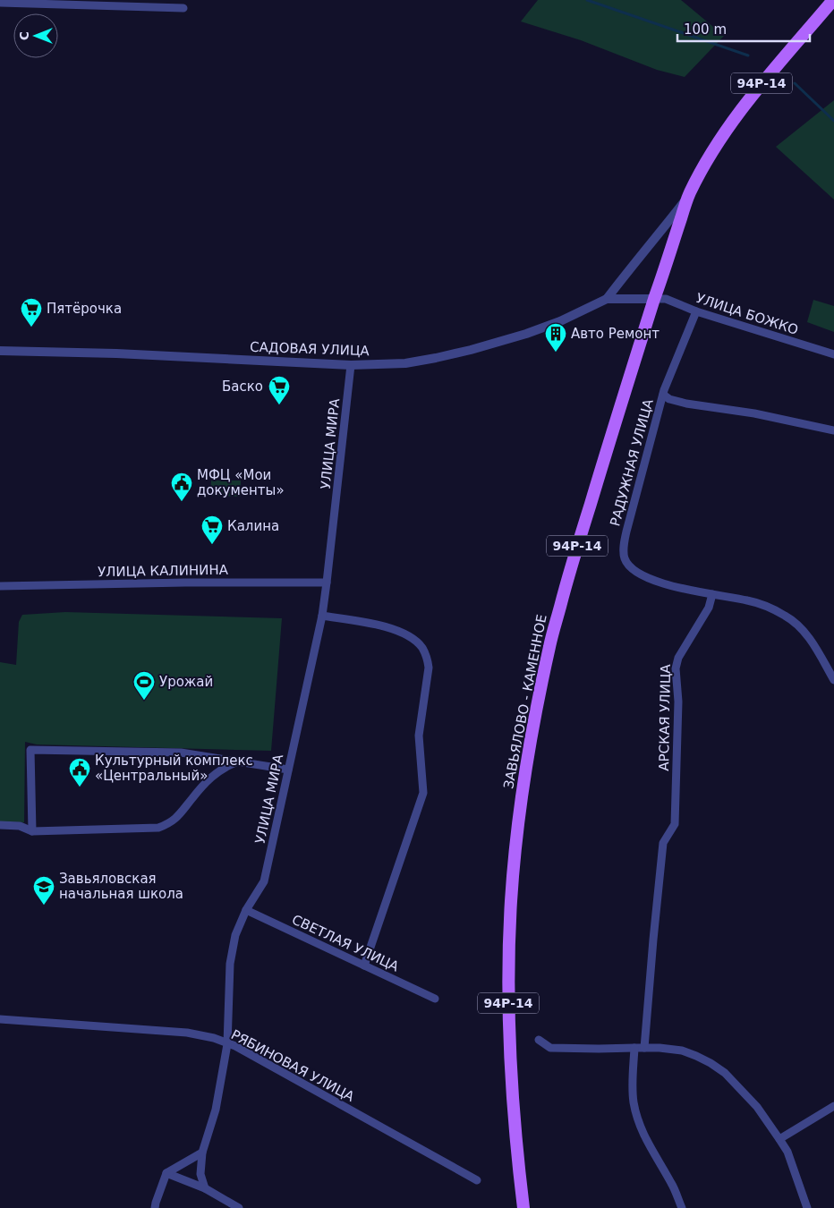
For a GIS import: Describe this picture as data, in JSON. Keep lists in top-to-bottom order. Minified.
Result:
{"streets":{"main road":["94Р-14","ЗАВЬЯЛОВО - КАМЕННОЕ"],"street":["УЛИЦА БОЖКО","САДОВАЯ УЛИЦА","УЛИЦА МИРА","РАДУЖНАЯ УЛИЦА","УЛИЦА КАЛИНИНА","АРСКАЯ УЛИЦА","СВЕТЛАЯ УЛИЦА","РЯБИНОВАЯ УЛИЦА"]},"crossings":[["УЛИЦА БОЖКО","РАДУЖНАЯ УЛИЦА"],["УЛИЦА БОЖКО","ЗАВЬЯЛОВО - КАМЕННОЕ"],["САДОВАЯ УЛИЦА","УЛИЦА МИРА"],["УЛИЦА МИРА","УЛИЦА КАЛИНИНА"],["УЛИЦА МИРА","СВЕТЛАЯ УЛИЦА"],["УЛИЦА МИРА","РЯБИНОВАЯ УЛИЦА"],["РАДУЖНАЯ УЛИЦА","АРСКАЯ УЛИЦА"]],"places":{"supermarket":["Пятёрочка","Баско","Калина"],"building":["Авто Ремонт"],"public building":["МФЦ «Мои документы»","Культурный комплекс «Центральный»"],"sports":["Урожай"],"school or university":["Завьяловская начальная школа"]},"scale_bar":"100 m","north":"left"}
